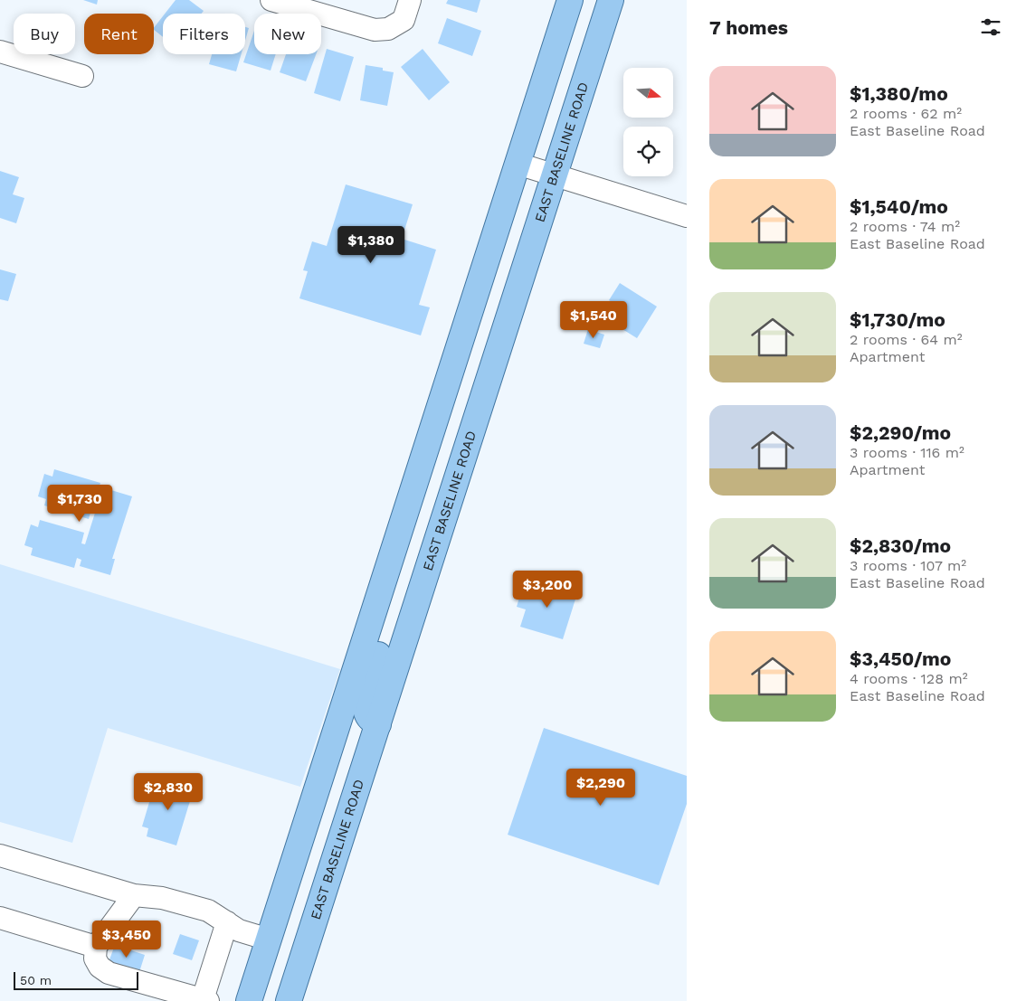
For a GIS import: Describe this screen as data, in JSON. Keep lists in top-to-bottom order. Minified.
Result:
{"streets":{"main road":["EAST BASELINE ROAD"]},"scale_bar":"50 m","north":"right","page":{"heading":"7 homes","chip":["Buy","Rent","Filters","New"],"list":[{"name":"$1,380/mo","note":"2 rooms · 62 m² · East Baseline Road"},{"name":"$1,540/mo","note":"2 rooms · 74 m² · East Baseline Road"},{"name":"$1,730/mo","note":"2 rooms · 64 m² · Apartment"},{"name":"$2,290/mo","note":"3 rooms · 116 m² · Apartment"},{"name":"$2,830/mo","note":"3 rooms · 107 m² · East Baseline Road"},{"name":"$3,450/mo","note":"4 rooms · 128 m² · East Baseline Road"}],"price":["$1,380","$1,540","$1,730","$3,200","$2,290","$2,830","$3,450"],"scale":"50 m"}}
